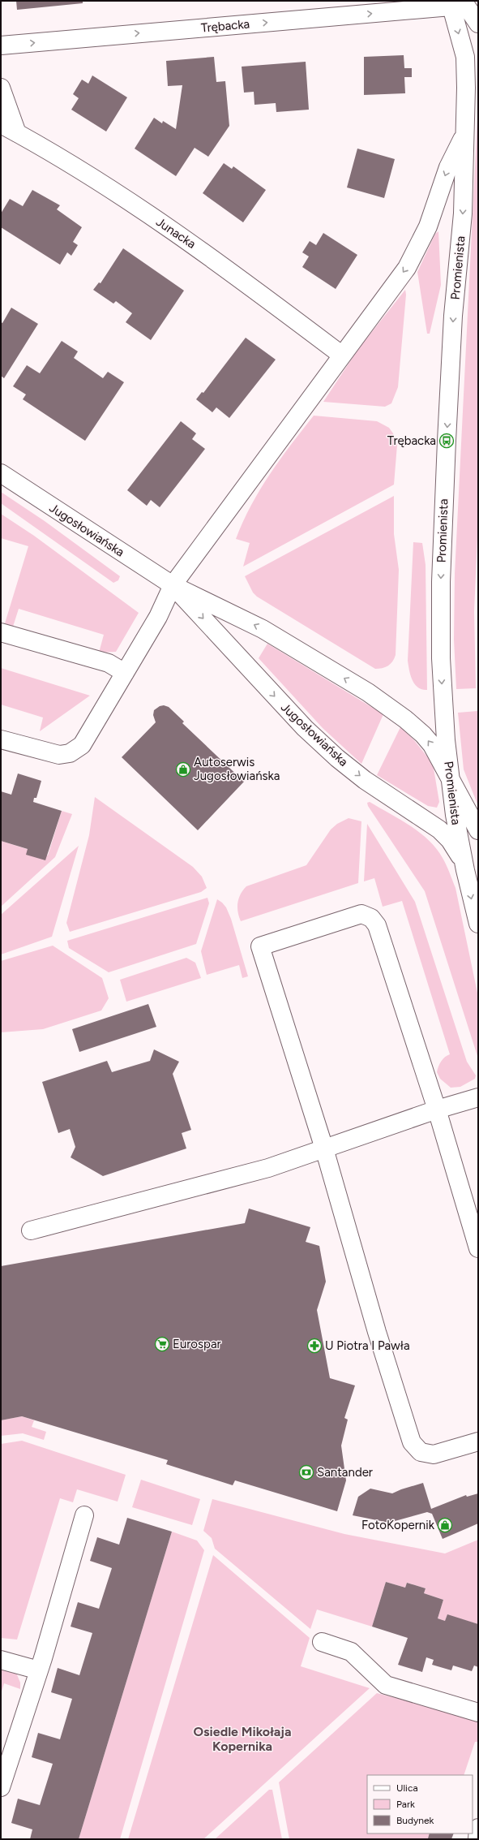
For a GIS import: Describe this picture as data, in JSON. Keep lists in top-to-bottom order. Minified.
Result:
{"streets":{"street":["Trębacka","Junacka","Promienista","Jugosłowiańska"]},"crossings":[["Trębacka","Promienista"],["Junacka","Promienista"],["Promienista","Jugosłowiańska"]],"one_way":["Trębacka","Promienista"],"districts":["Osiedle Mikołaja Kopernika"],"places":{"bus stop":["Trębacka"],"shop":["Autoserwis Jugosłowiańska","FotoKopernik"],"supermarket":["Eurospar"],"pharmacy":["U Piotra I Pawła"],"bank":["Santander"]},"legend":["Ulica","Park","Budynek"]}
